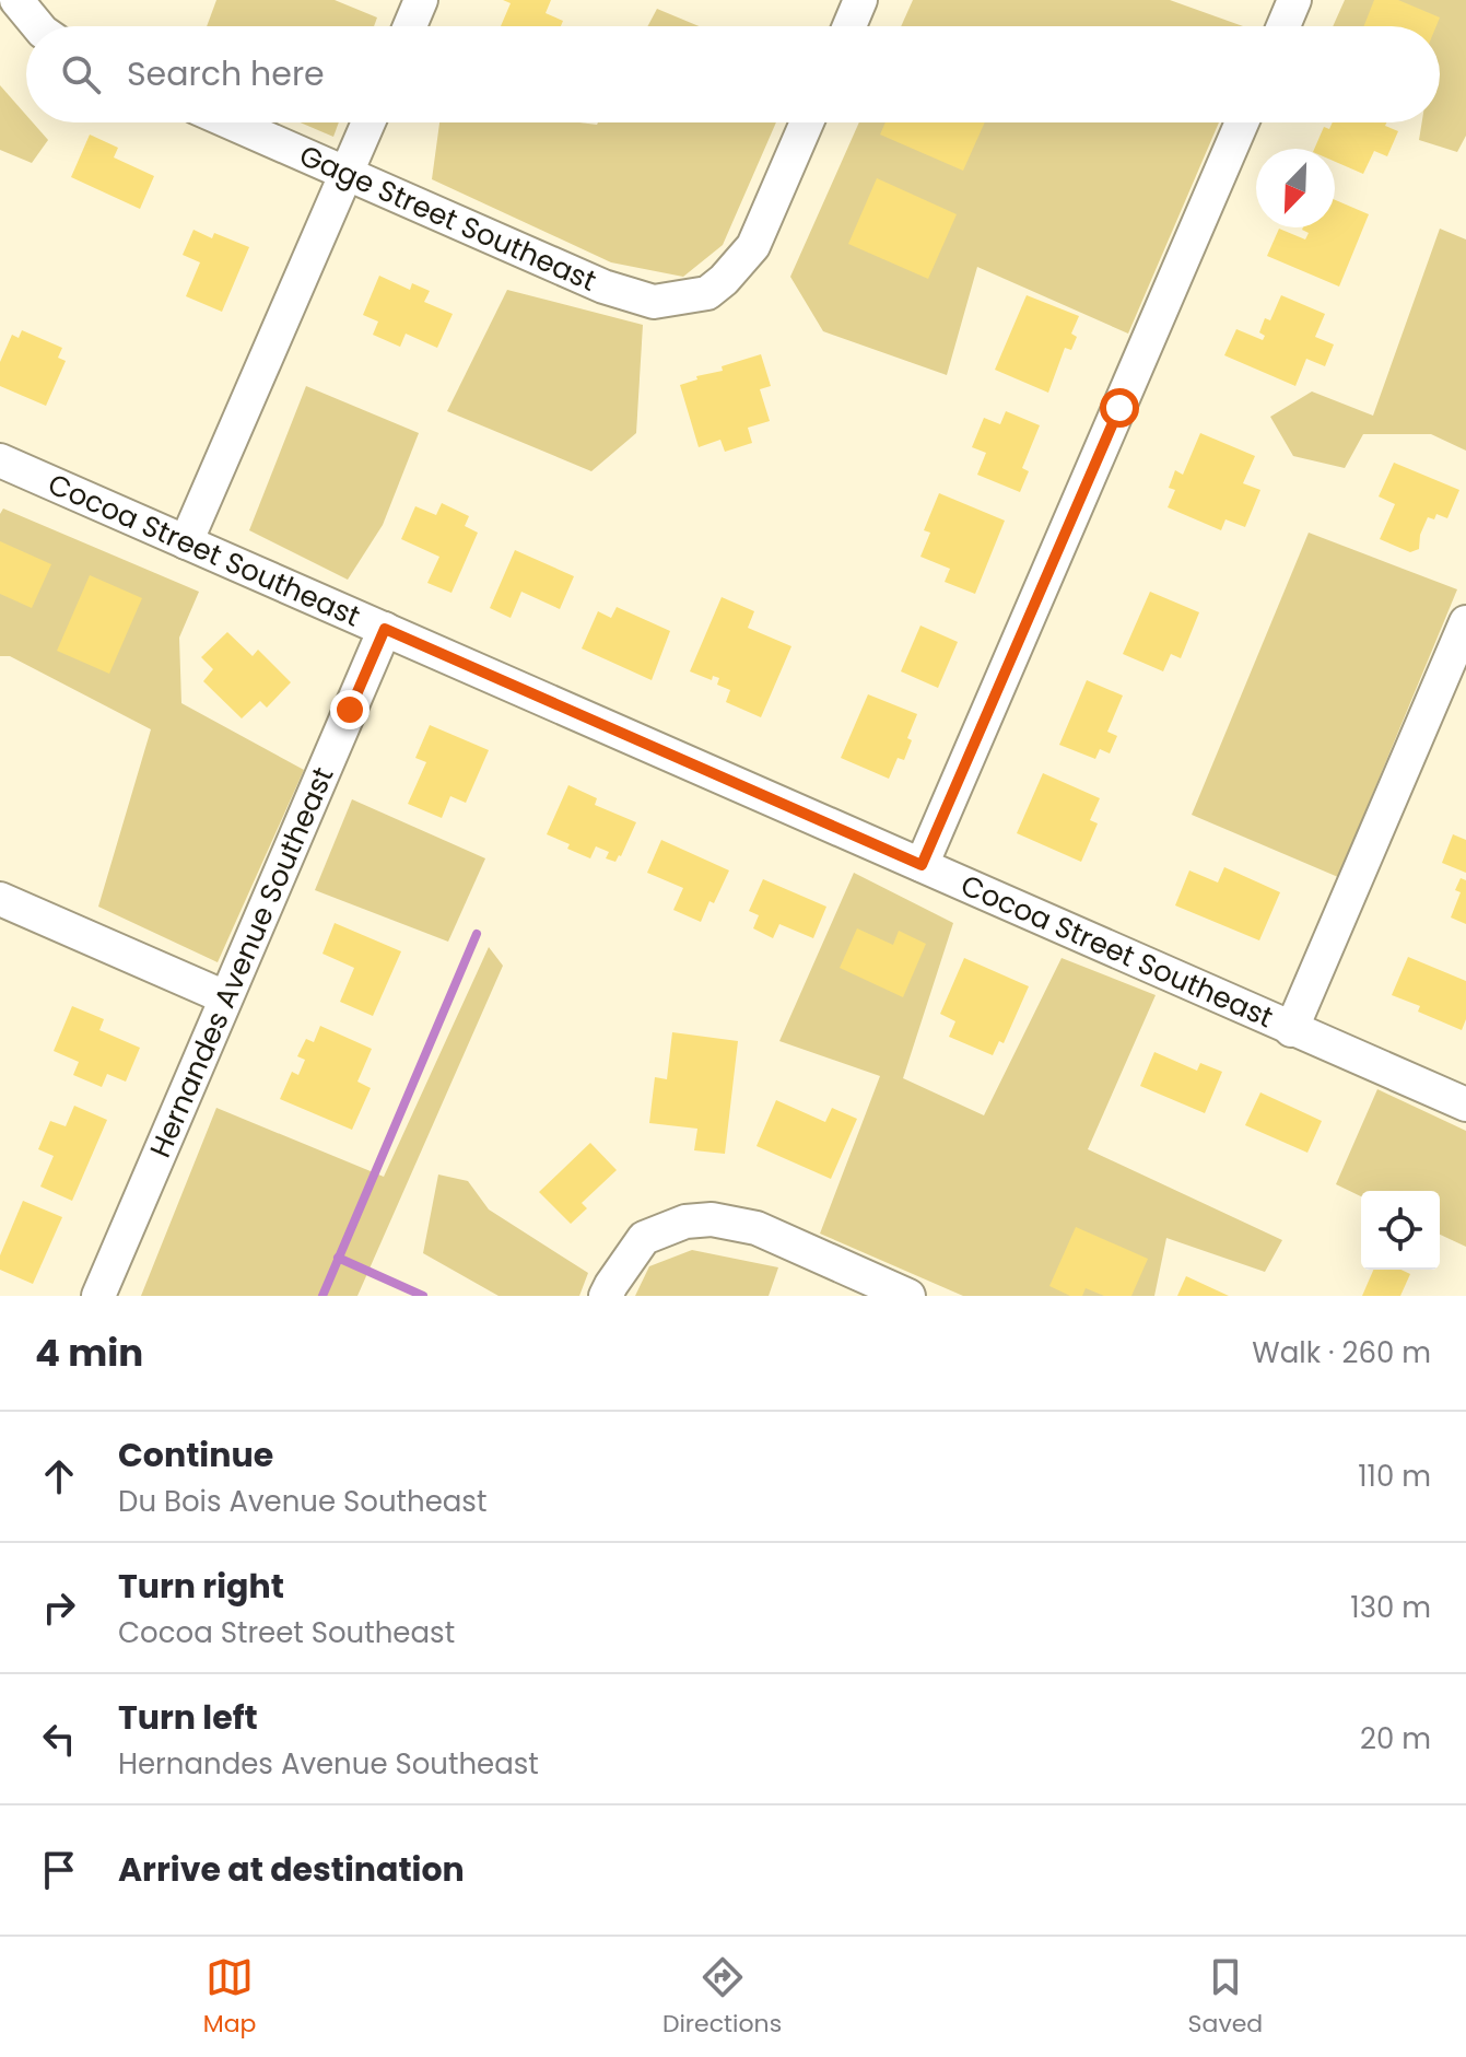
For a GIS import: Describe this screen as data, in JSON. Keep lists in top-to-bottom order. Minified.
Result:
{"streets":{"street":["Gage Street Southeast","Cocoa Street Southeast","Hernandes Avenue Southeast"]},"crossings":[["Cocoa Street Southeast","Hernandes Avenue Southeast"]],"north":"bottom left","page":{"search":"Search here","heading":["4 min","Walk · 260 m"],"list":[["Continue","Du Bois Avenue Southeast","110 m"],["Turn right","Cocoa Street Southeast","130 m"],["Turn left","Hernandes Avenue Southeast","20 m"],"Arrive at destination"],"nav":["Map","Directions","Saved"]}}
